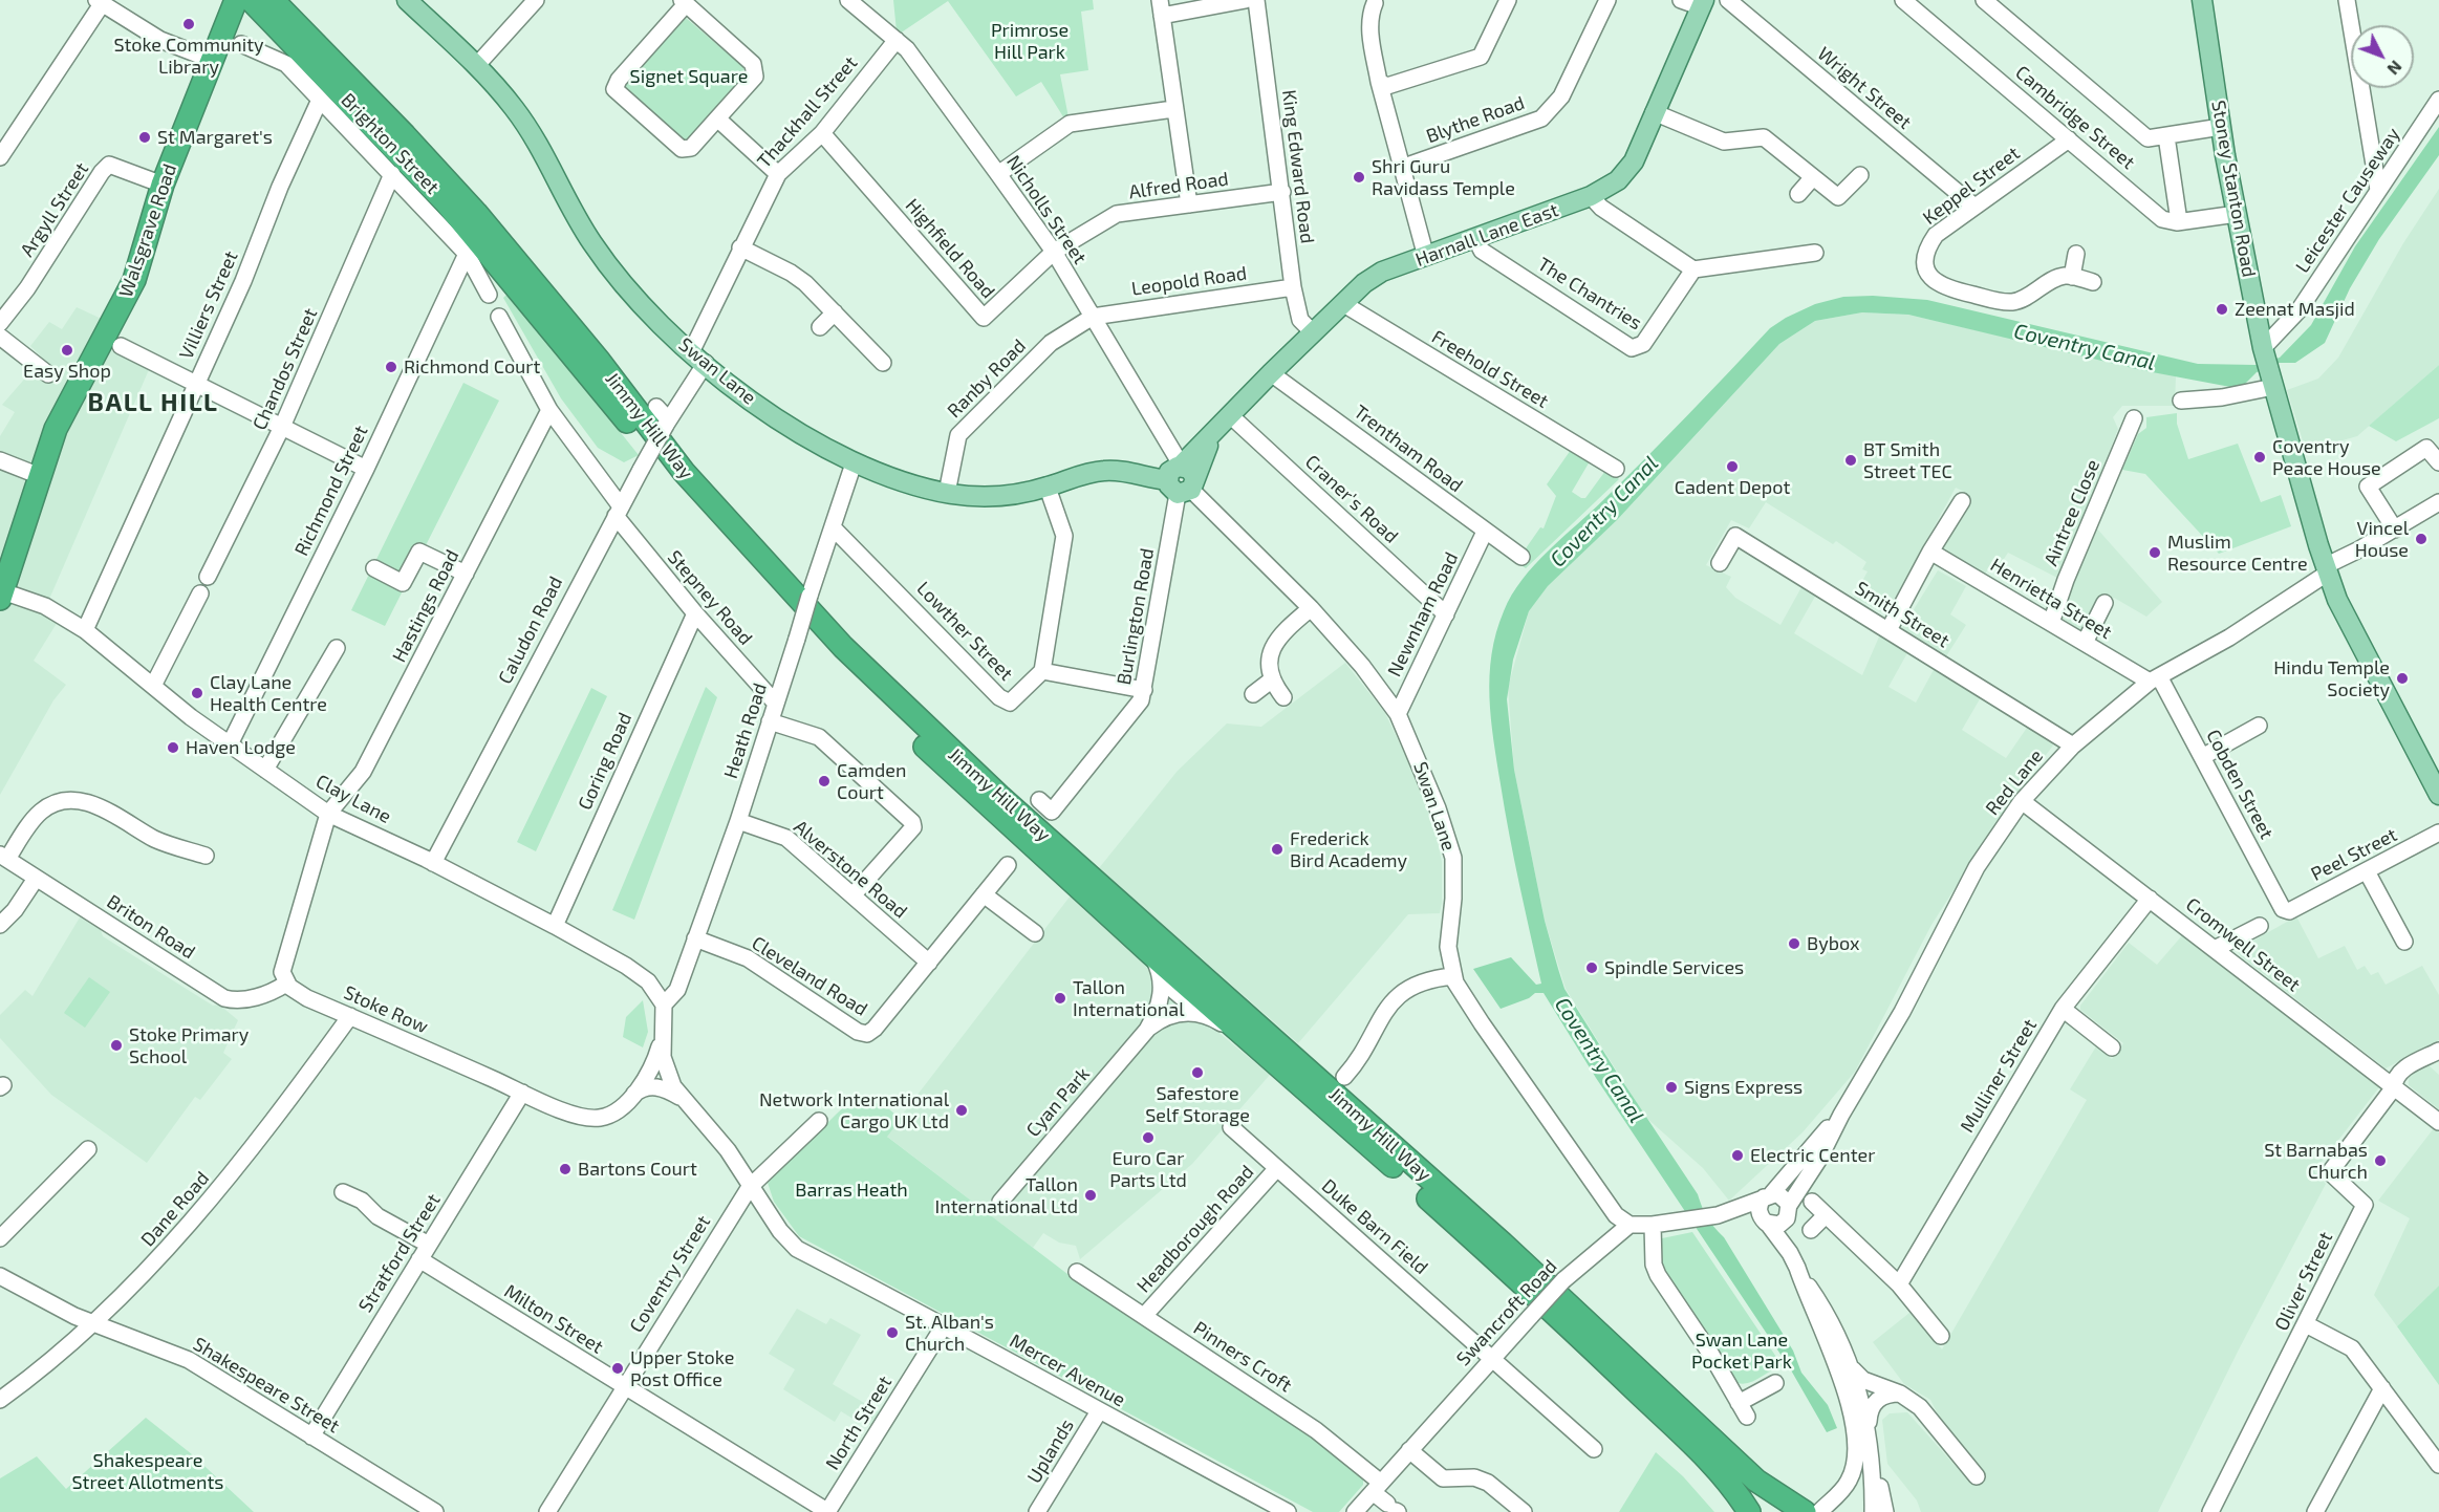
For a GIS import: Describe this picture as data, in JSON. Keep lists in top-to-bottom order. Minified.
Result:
{"streets":{"highway":["Walsgrave Road","Jimmy Hill Way"],"main road":["Stoney Stanton Road","Harnall Lane East","Swan Lane"],"street":["Wright Street","Thackhall Street","Cambridge Street","Blythe Road","Brighton Street","King Edward Road","Alfred Road","Keppel Street","Leicester Causeway","Argyll Street","Nicholls Street","Highfield Road","Leopold Road","The Chantries","Villiers Street","Chandos Street","Freehold Street","Ranby Road","Trentham Road","Richmond Street","Craner's Road","Aintree Close","Stepney Road","Henrietta Street","Hastings Road","Newnham Road","Smith Street","Burlington Road","Caludon Road","Lowther Street","Heath Road","Goring Road","Red Lane","Cobden Street","Clay Lane","Peel Street","Alverstone Road","Briton Road","Cromwell Street","Cleveland Road","Stoke Row","Mulliner Street","Cyan Park","Dane Road","Duke Barn Field","Headborough Road","Stratford Street","Coventry Street","Oliver Street","Swancroft Road","Milton Street","Pinners Croft","Mercer Avenue","Shakespeare Street","North Street","Uplands"]},"crossings":[["Wright Street","Keppel Street"],["Thackhall Street","Nicholls Street"],["Thackhall Street","Highfield Road"],["Thackhall Street","Swan Lane"],["Thackhall Street","Caludon Road"],["Cambridge Street","Keppel Street"],["Brighton Street","Villiers Street"],["Brighton Street","Chandos Street"],["Brighton Street","Richmond Street"],["King Edward Road","Alfred Road"],["King Edward Road","Harnall Lane East"],["King Edward Road","Leopold Road"],["Alfred Road","Nicholls Street"],["Alfred Road","Highfield Road"],["Stoney Stanton Road","Leicester Causeway"],["Stoney Stanton Road","Red Lane"],["Argyll Street","Walsgrave Road"],["Nicholls Street","Harnall Lane East"],["Nicholls Street","Highfield Road"],["Nicholls Street","Leopold Road"],["Nicholls Street","Swan Lane"],["Nicholls Street","Ranby Road"],["Nicholls Street","Burlington Road"],["Walsgrave Road","Clay Lane"],["Harnall Lane East","The Chantries"],["Harnall Lane East","Freehold Street"],["Harnall Lane East","Swan Lane"],["Harnall Lane East","Trentham Road"],["Harnall Lane East","Craner's Road"],["Harnall Lane East","Burlington Road"],["Leopold Road","Ranby Road"],["Villiers Street","Clay Lane"],["Swan Lane","Ranby Road"],["Swan Lane","Newnham Road"],["Swan Lane","Burlington Road"],["Swan Lane","Caludon Road"],["Swan Lane","Lowther Street"],["Swan Lane","Heath Road"],["Swan Lane","Swancroft Road"],["Jimmy Hill Way","Cyan Park"],["Trentham Road","Newnham Road"],["Richmond Street","Clay Lane"],["Craner's Road","Newnham Road"],["Aintree Close","Henrietta Street"],["Stepney Road","Caludon Road"],["Stepney Road","Heath Road"],["Stepney Road","Goring Road"],["Henrietta Street","Red Lane"],["Henrietta Street","Cobden Street"],["Hastings Road","Clay Lane"],["Smith Street","Red Lane"],["Caludon Road","Clay Lane"],["Lowther Street","Heath Road"],["Heath Road","Clay Lane"],["Heath Road","Alverstone Road"],["Heath Road","Cleveland Road"],["Goring Road","Clay Lane"],["Red Lane","Cobden Street"],["Red Lane","Cromwell Street"],["Cobden Street","Peel Street"],["Alverstone Road","Cleveland Road"],["Briton Road","Stoke Row"],["Cromwell Street","Mulliner Street"],["Cromwell Street","Oliver Street"],["Stoke Row","Dane Road"],["Stoke Row","Stratford Street"],["Dane Road","Shakespeare Street"],["Duke Barn Field","Headborough Road"],["Duke Barn Field","Swancroft Road"],["Headborough Road","Pinners Croft"],["Stratford Street","Milton Street"],["Stratford Street","Shakespeare Street"],["Coventry Street","Milton Street"],["Coventry Street","Mercer Avenue"],["Swancroft Road","Pinners Croft"],["Milton Street","North Street"],["Mercer Avenue","North Street"],["Mercer Avenue","Uplands"]],"districts":["BALL HILL"],"water":["Coventry Canal"],"parks":["Primrose Hill Park","Signet Square","Barras Heath","Swan Lane Pocket Park","Shakespeare Street Allotments"],"places":["Stoke Community Library","St Margaret's","Shri Guru Ravidass Temple","Zeenat Masjid","Easy Shop","Richmond Court","Coventry Peace House","BT Smith Street TEC","Cadent Depot","Vincel House","Muslim Resource Centre","Hindu Temple Society","Clay Lane Health Centre","Haven Lodge","Camden Court","Frederick Bird Academy","Bybox","Spindle Services","Tallon International","Stoke Primary School","Safestore Self Storage","Signs Express","Network International Cargo UK Ltd","Euro Car Parts Ltd","Electric Center","St Barnabas Church","Bartons Court","Tallon International Ltd","St. Alban's Church","Upper Stoke Post Office"],"north":"bottom right"}
